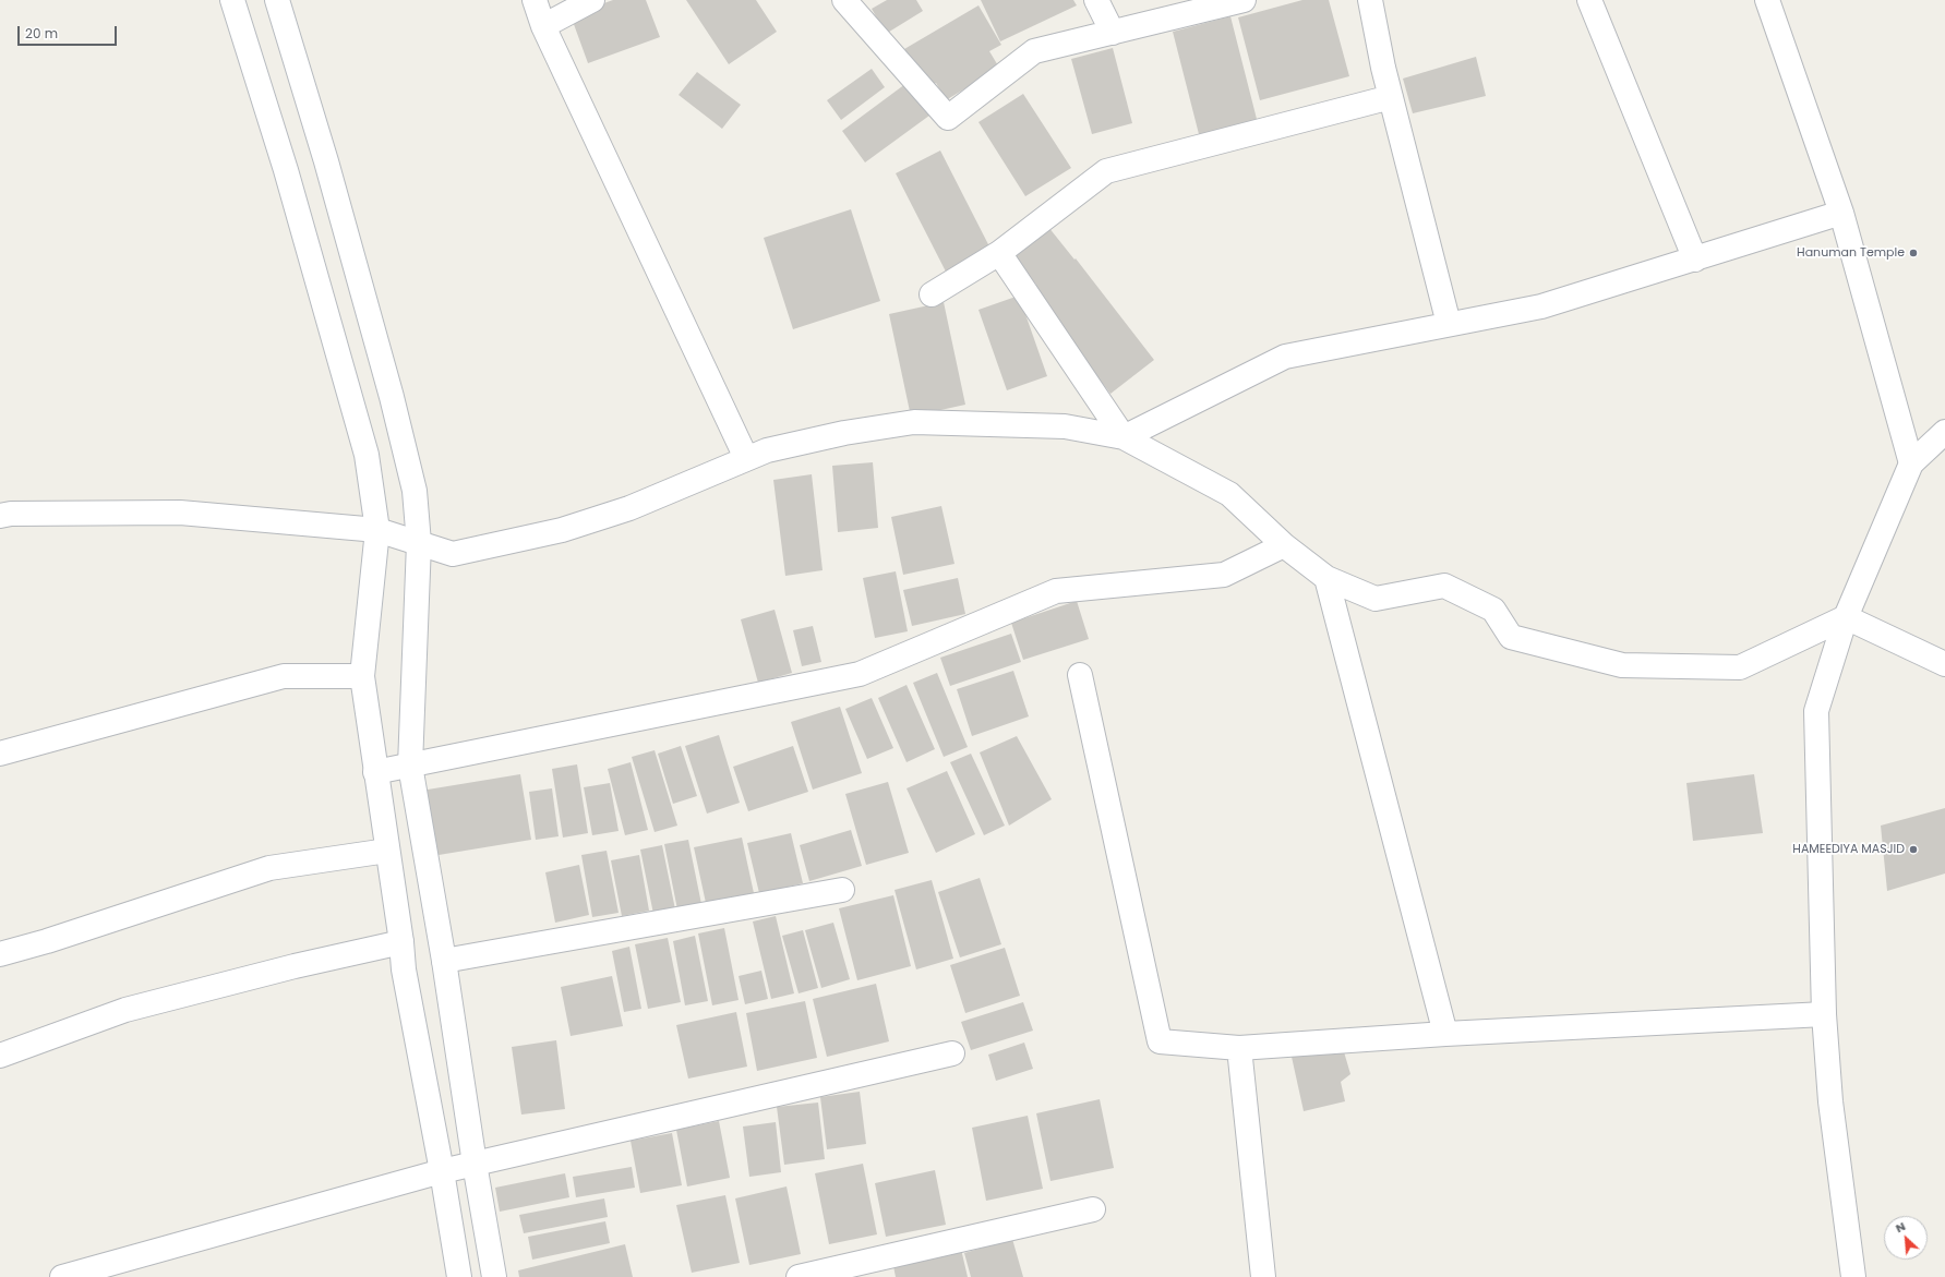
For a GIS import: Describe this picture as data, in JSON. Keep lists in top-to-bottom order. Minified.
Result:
{"places":["Hanuman Temple","HAMEEDIYA MASJID"],"scale_bar":"20 m","north":"top left"}
